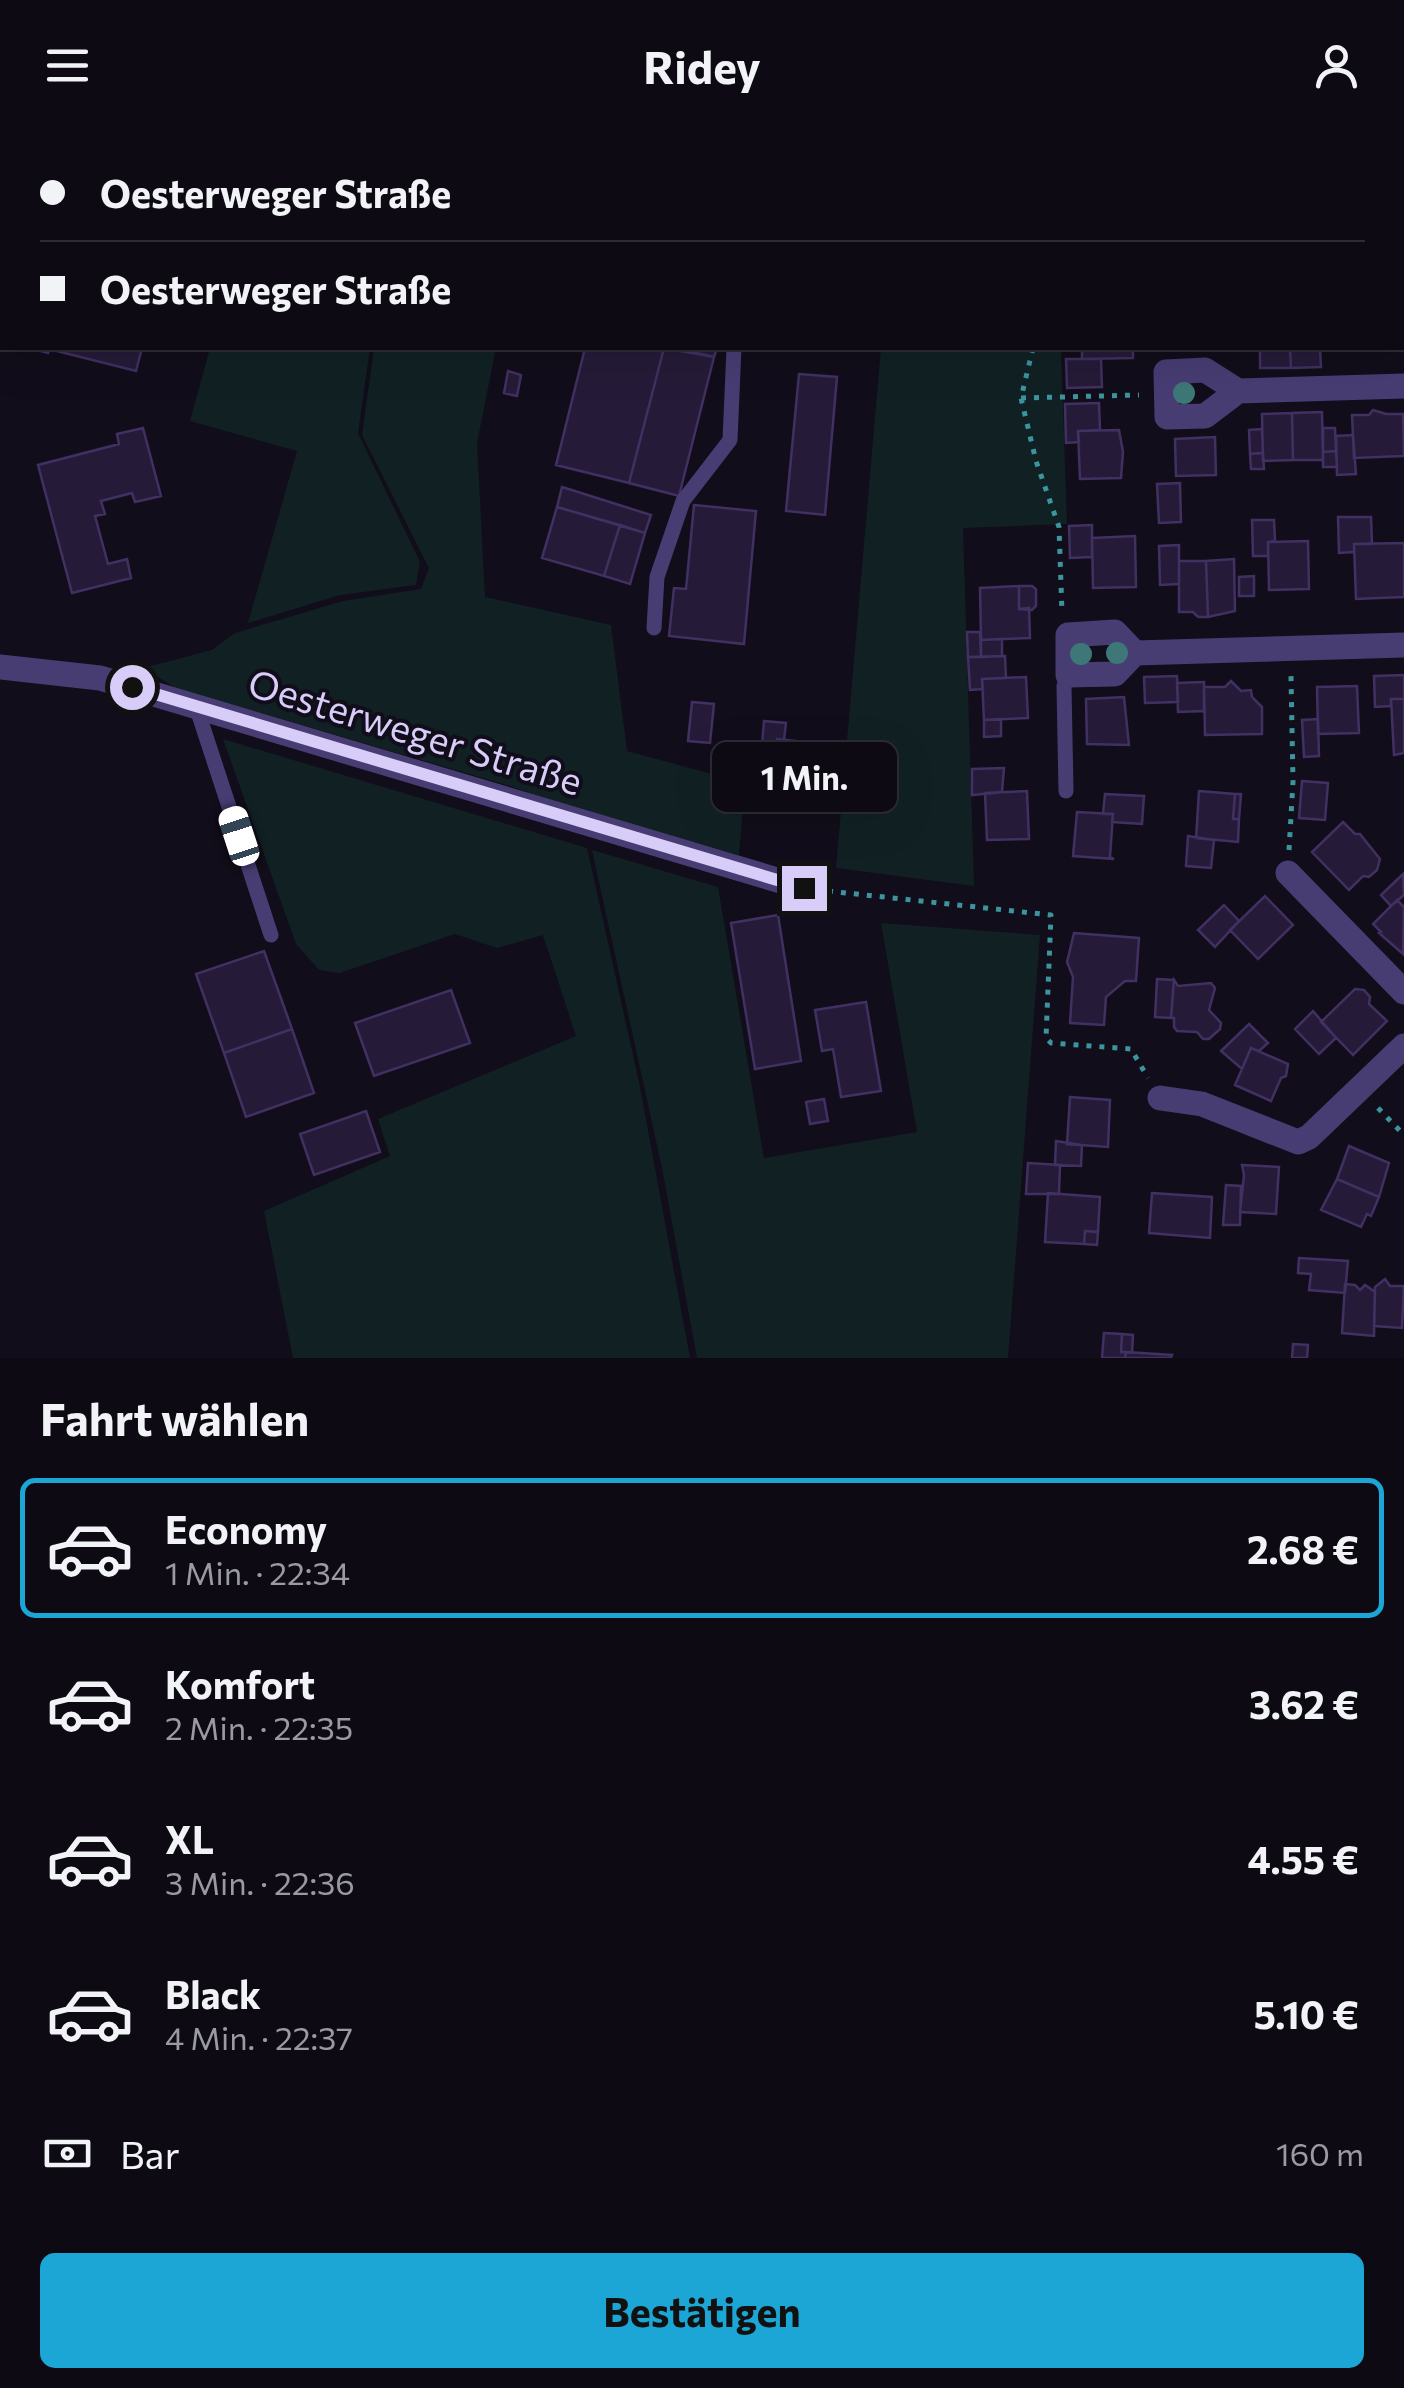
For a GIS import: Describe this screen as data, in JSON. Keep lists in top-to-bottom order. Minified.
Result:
{"streets":{"street":["Oesterweger Straße"]},"page":{"header":"Ridey","banner":["Oesterweger Straße","Oesterweger Straße"],"bubble":"1 Min.","heading":"Fahrt wählen","list":[{"name":"Economy","note":"1 Min. · 22:34","value":"2.68 €"},{"name":"Komfort","note":"2 Min. · 22:35","value":"3.62 €"},{"name":"XL","note":"3 Min. · 22:36","value":"4.55 €"},{"name":"Black","note":"4 Min. · 22:37","value":"5.10 €"}],"pay":["Bar","160 m"],"buttons":"Bestätigen"}}
